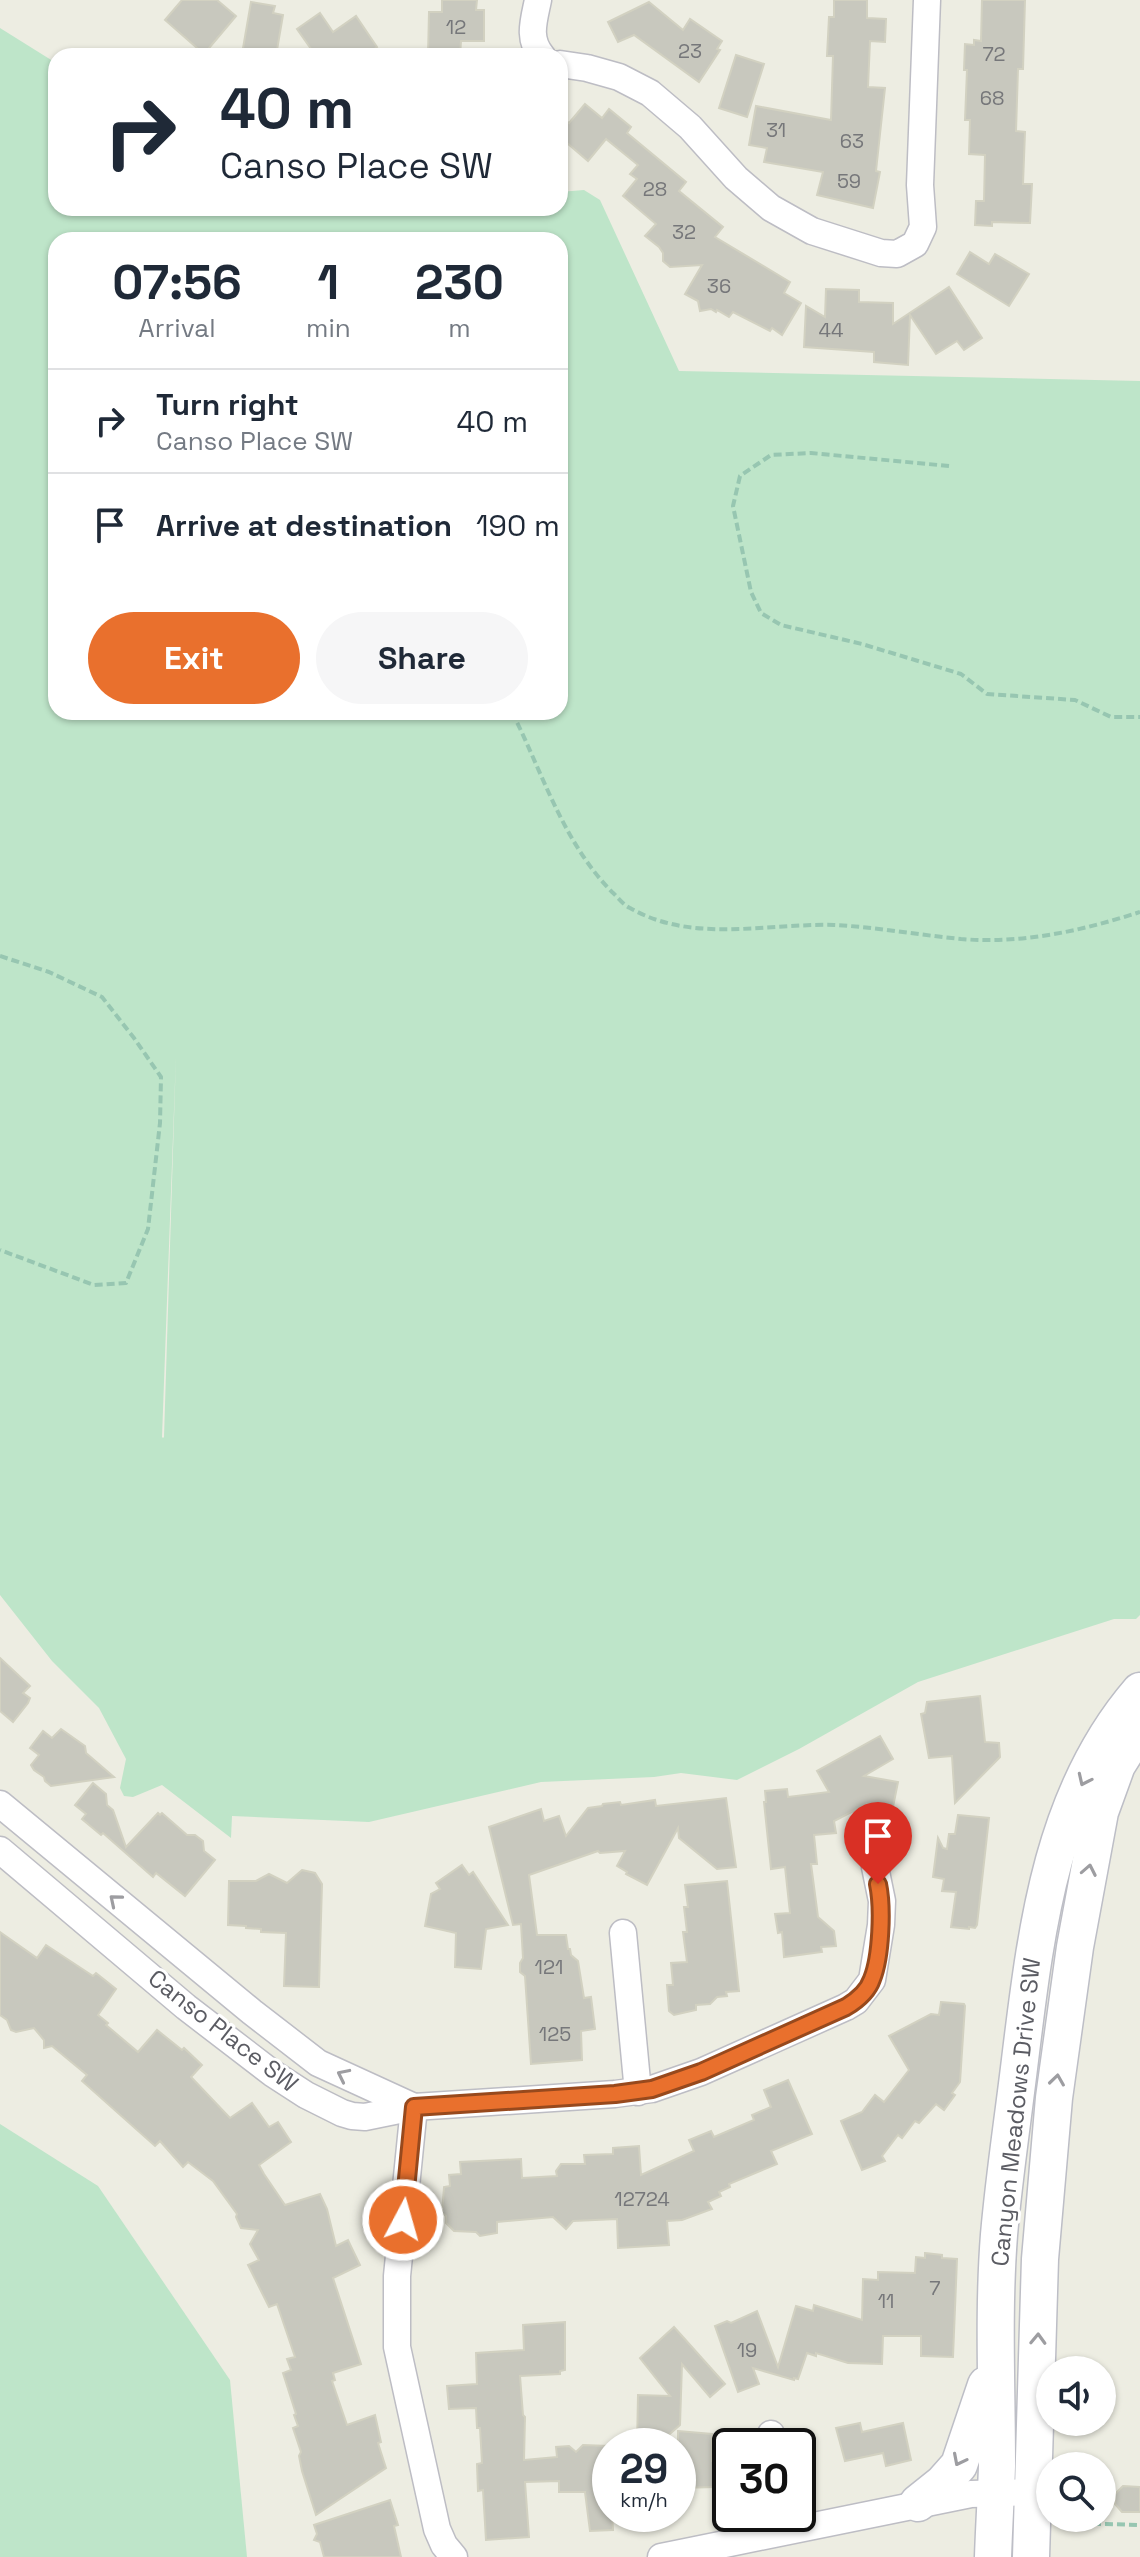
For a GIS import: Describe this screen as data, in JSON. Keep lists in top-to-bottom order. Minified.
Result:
{"streets":{"main road":["Canyon Meadows Drive SW"],"street":["Canso Place SW"]},"house_numbers":["12","23","72","68","31","63","59","28","32","36","44","121","125","12724","7","11","19"],"page":{"turn":["40 m","Canso Place SW"],"eta":["07:56","Arrival","1","min","230","m"],"list":[{"name":"Turn right","note":"Canso Place SW","value":"40 m"},{"name":"Arrive at destination","value":"190 m"}],"buttons":["Exit","Share"],"speed":"29 km/h","limit":"30"}}
